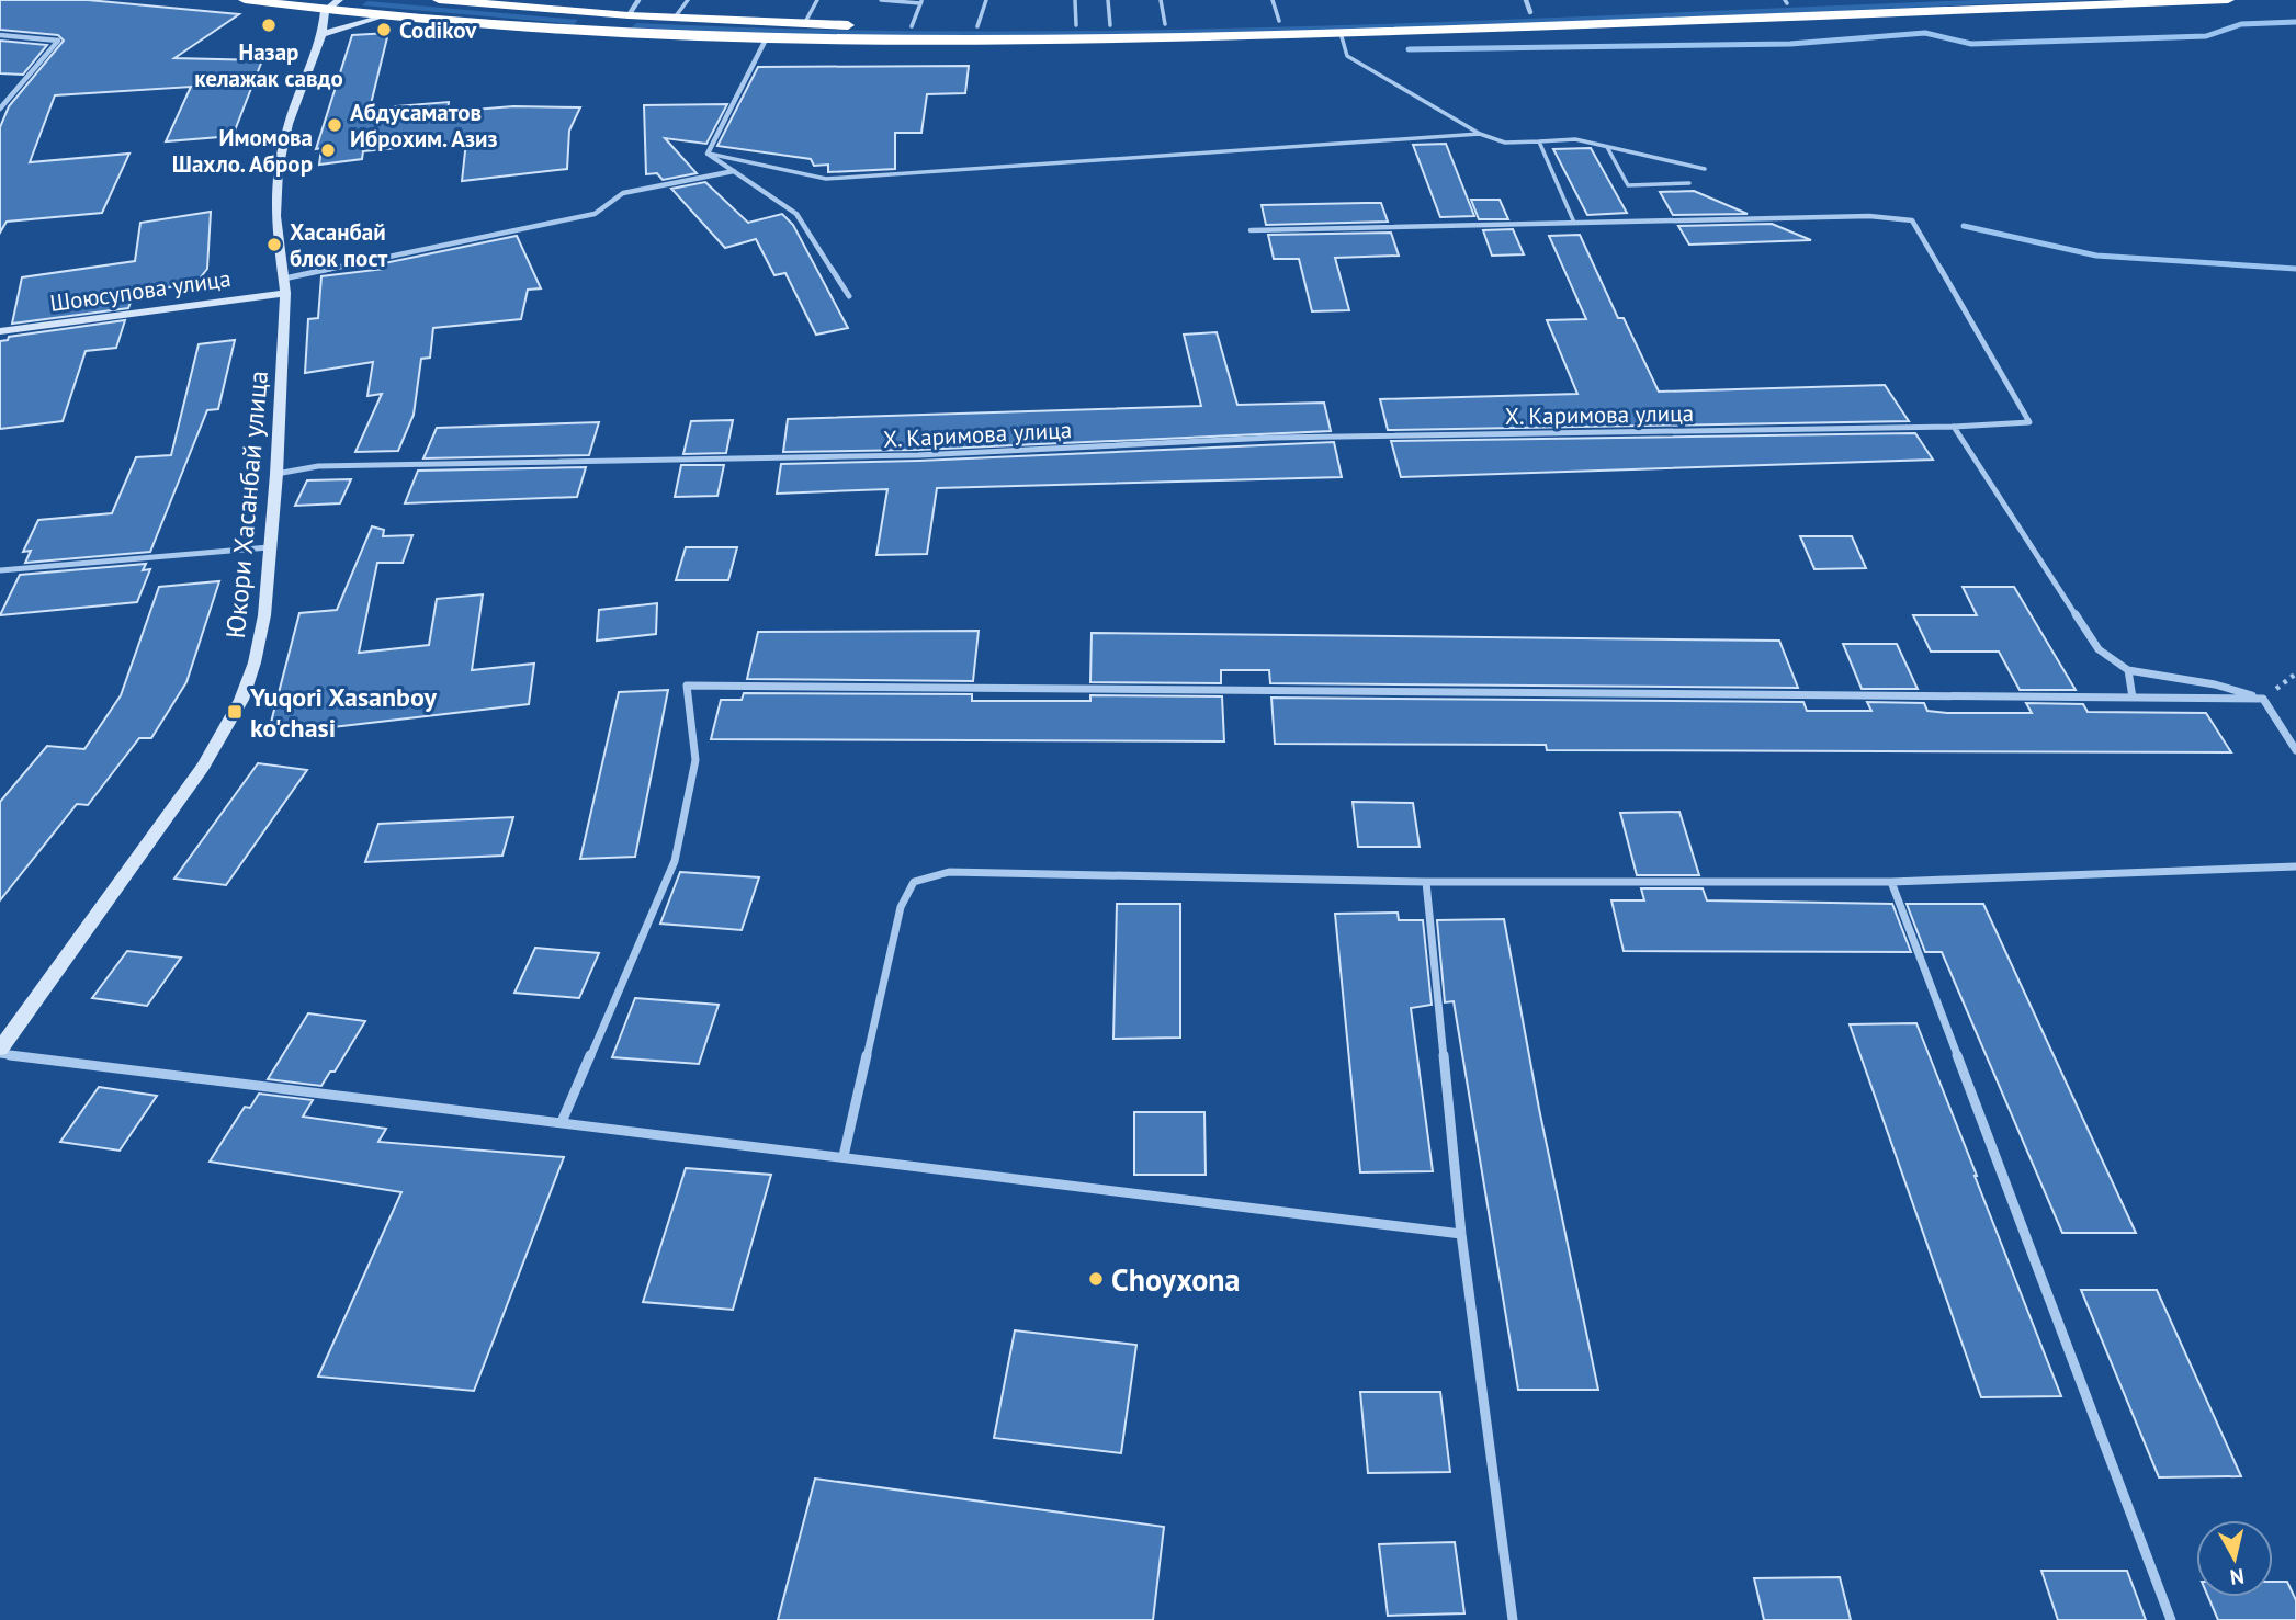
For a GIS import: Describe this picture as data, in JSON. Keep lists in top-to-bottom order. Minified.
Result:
{"streets":{"street":["Шоюсупова улица","Х. Каримова улица","Юкори Хасанбай улица"]},"crossings":[["Шоюсупова улица","Юкори Хасанбай улица"],["Х. Каримова улица","Юкори Хасанбай улица"]],"places":{"other":["Назар келажак савдо","Codikov","Абдусаматов Иброхим. Азиз","Имомова Шахло. Аброр","Хасанбай блок пост","Choyxona"],"transit":["Yuqori Xasanboy ko'chasi"]},"north":"bottom"}
